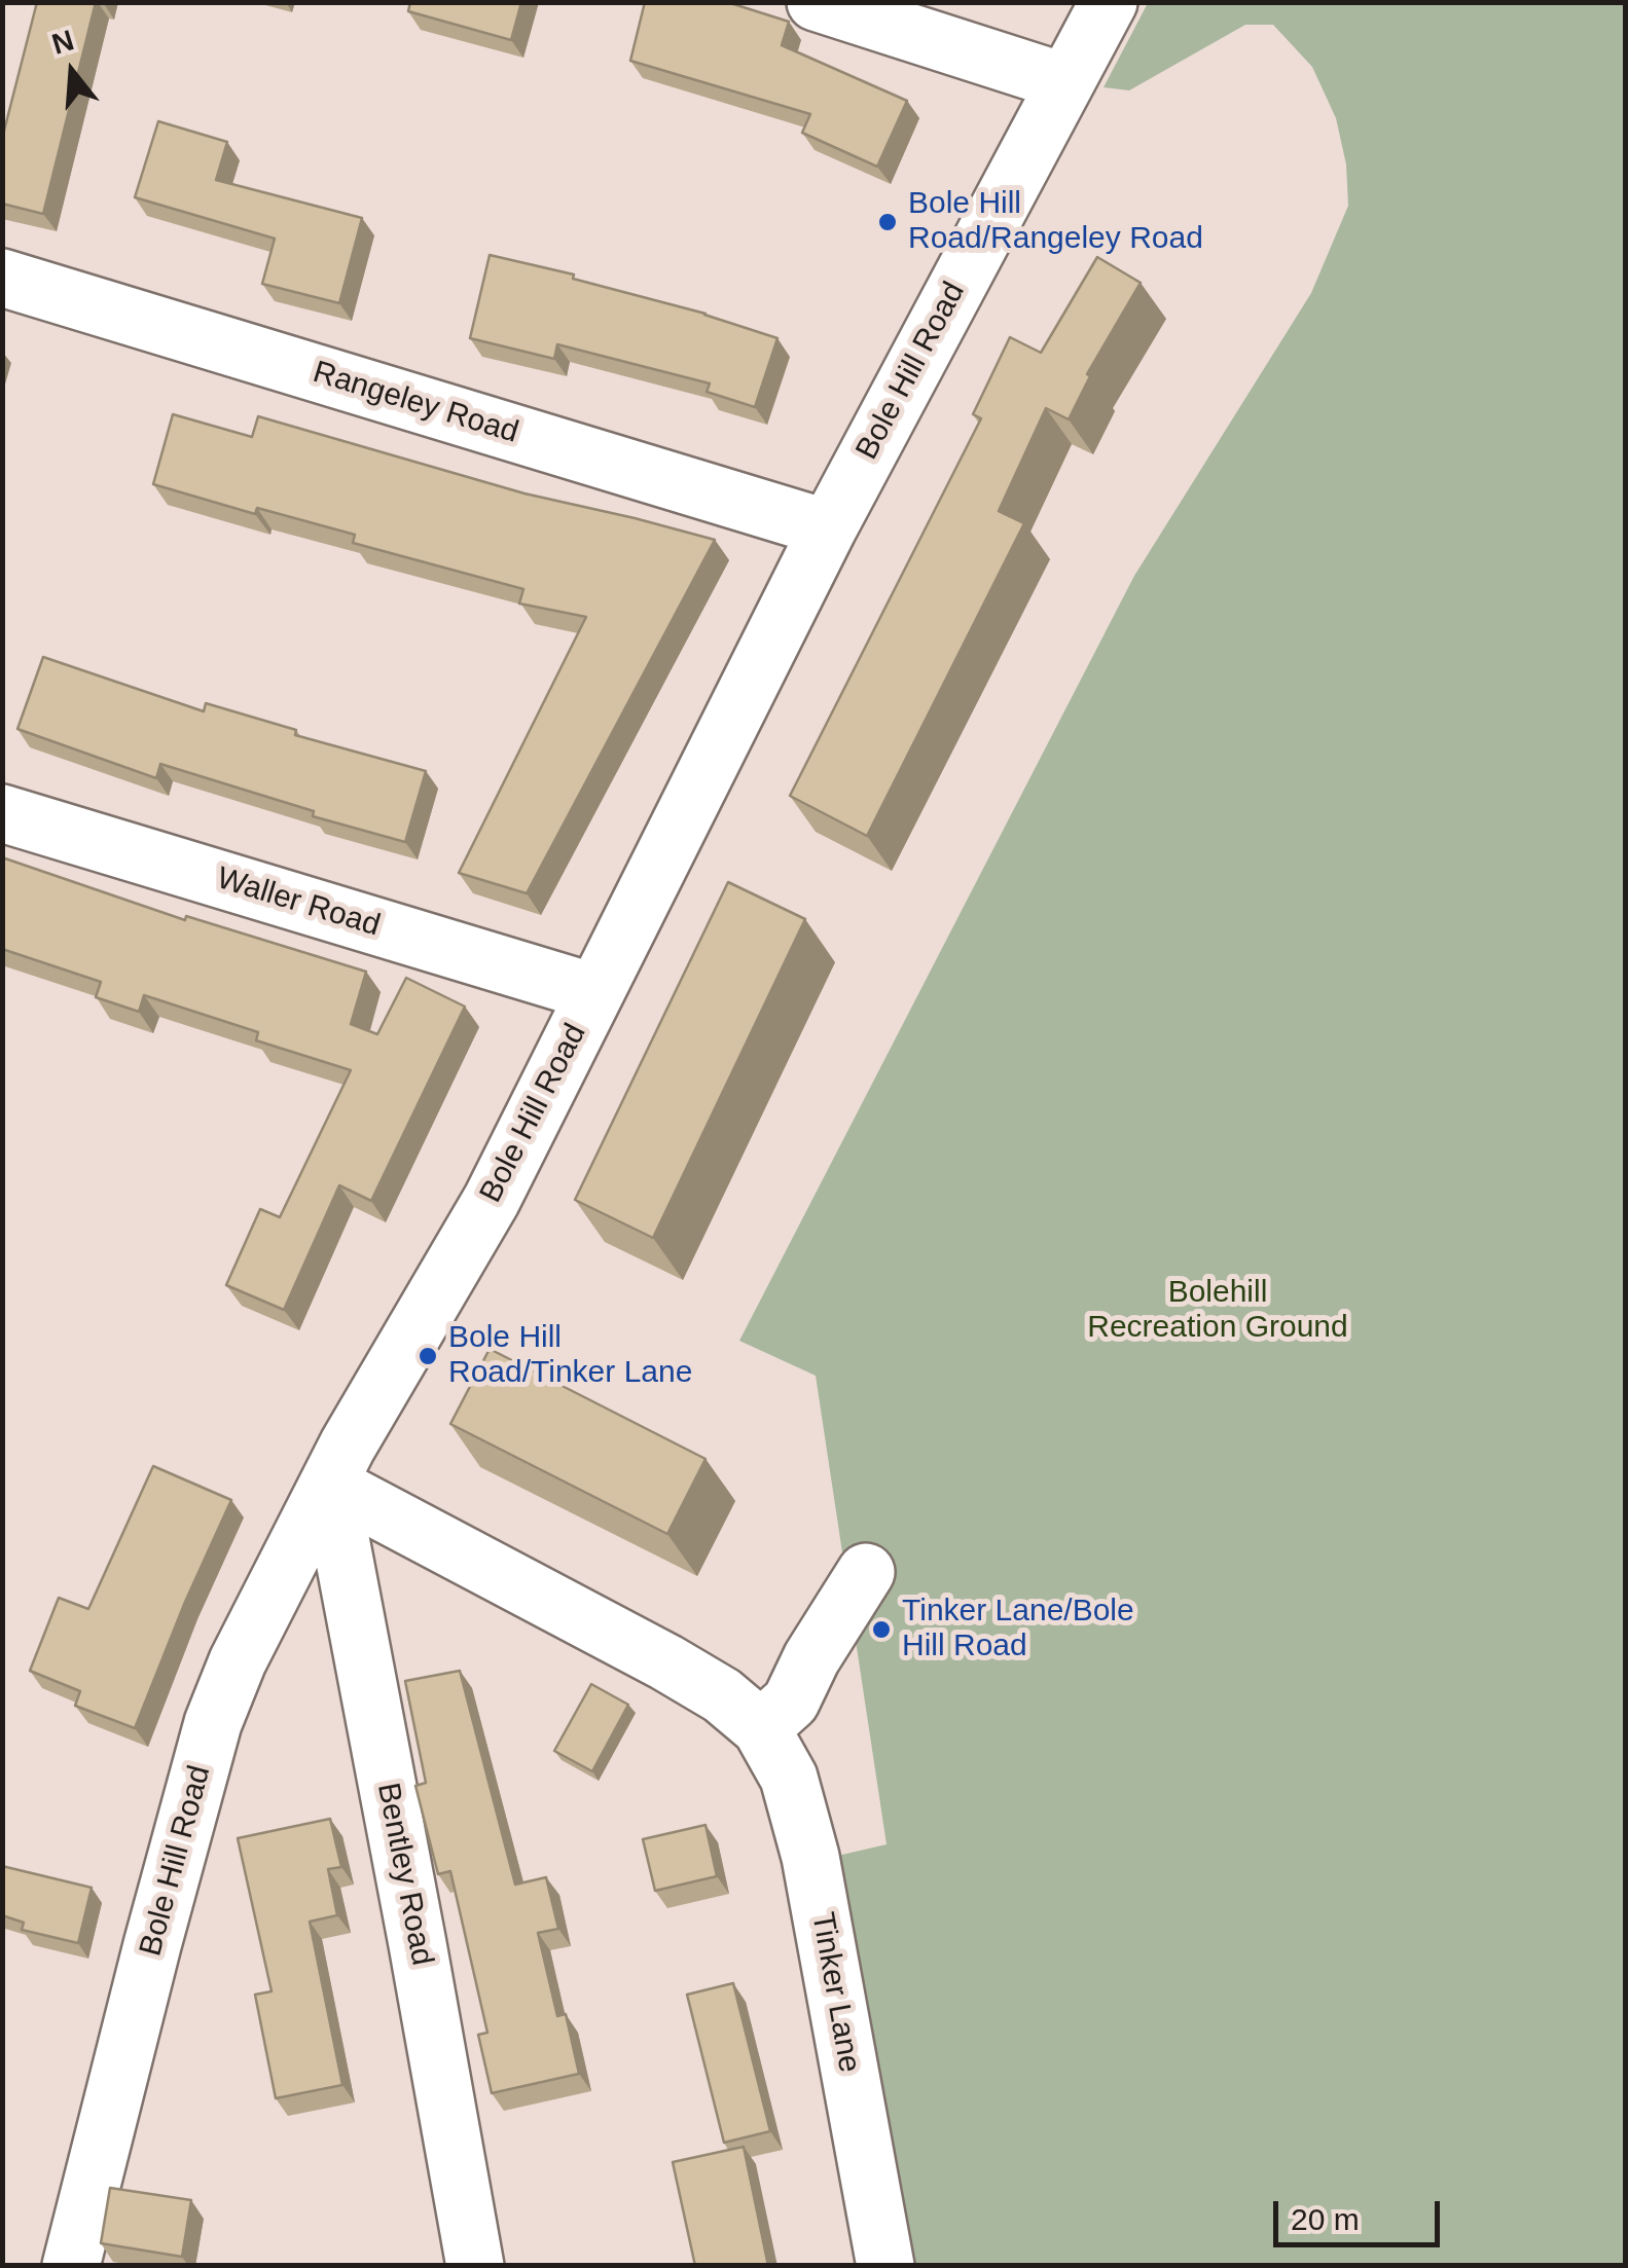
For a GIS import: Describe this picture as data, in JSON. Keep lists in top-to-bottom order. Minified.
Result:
{"streets":{"street":["Bole Hill Road","Rangeley Road","Waller Road","Bentley Road","Tinker Lane"]},"crossings":[["Bole Hill Road","Rangeley Road"],["Bole Hill Road","Waller Road"],["Bole Hill Road","Bentley Road"],["Bole Hill Road","Tinker Lane"],["Bentley Road","Tinker Lane"]],"parks":["Bolehill Recreation Ground"],"places":["Bole Hill Road/Rangeley Road","Bole Hill Road/Tinker Lane","Tinker Lane/Bole Hill Road"],"scale_bar":"20 m","north":"top"}
